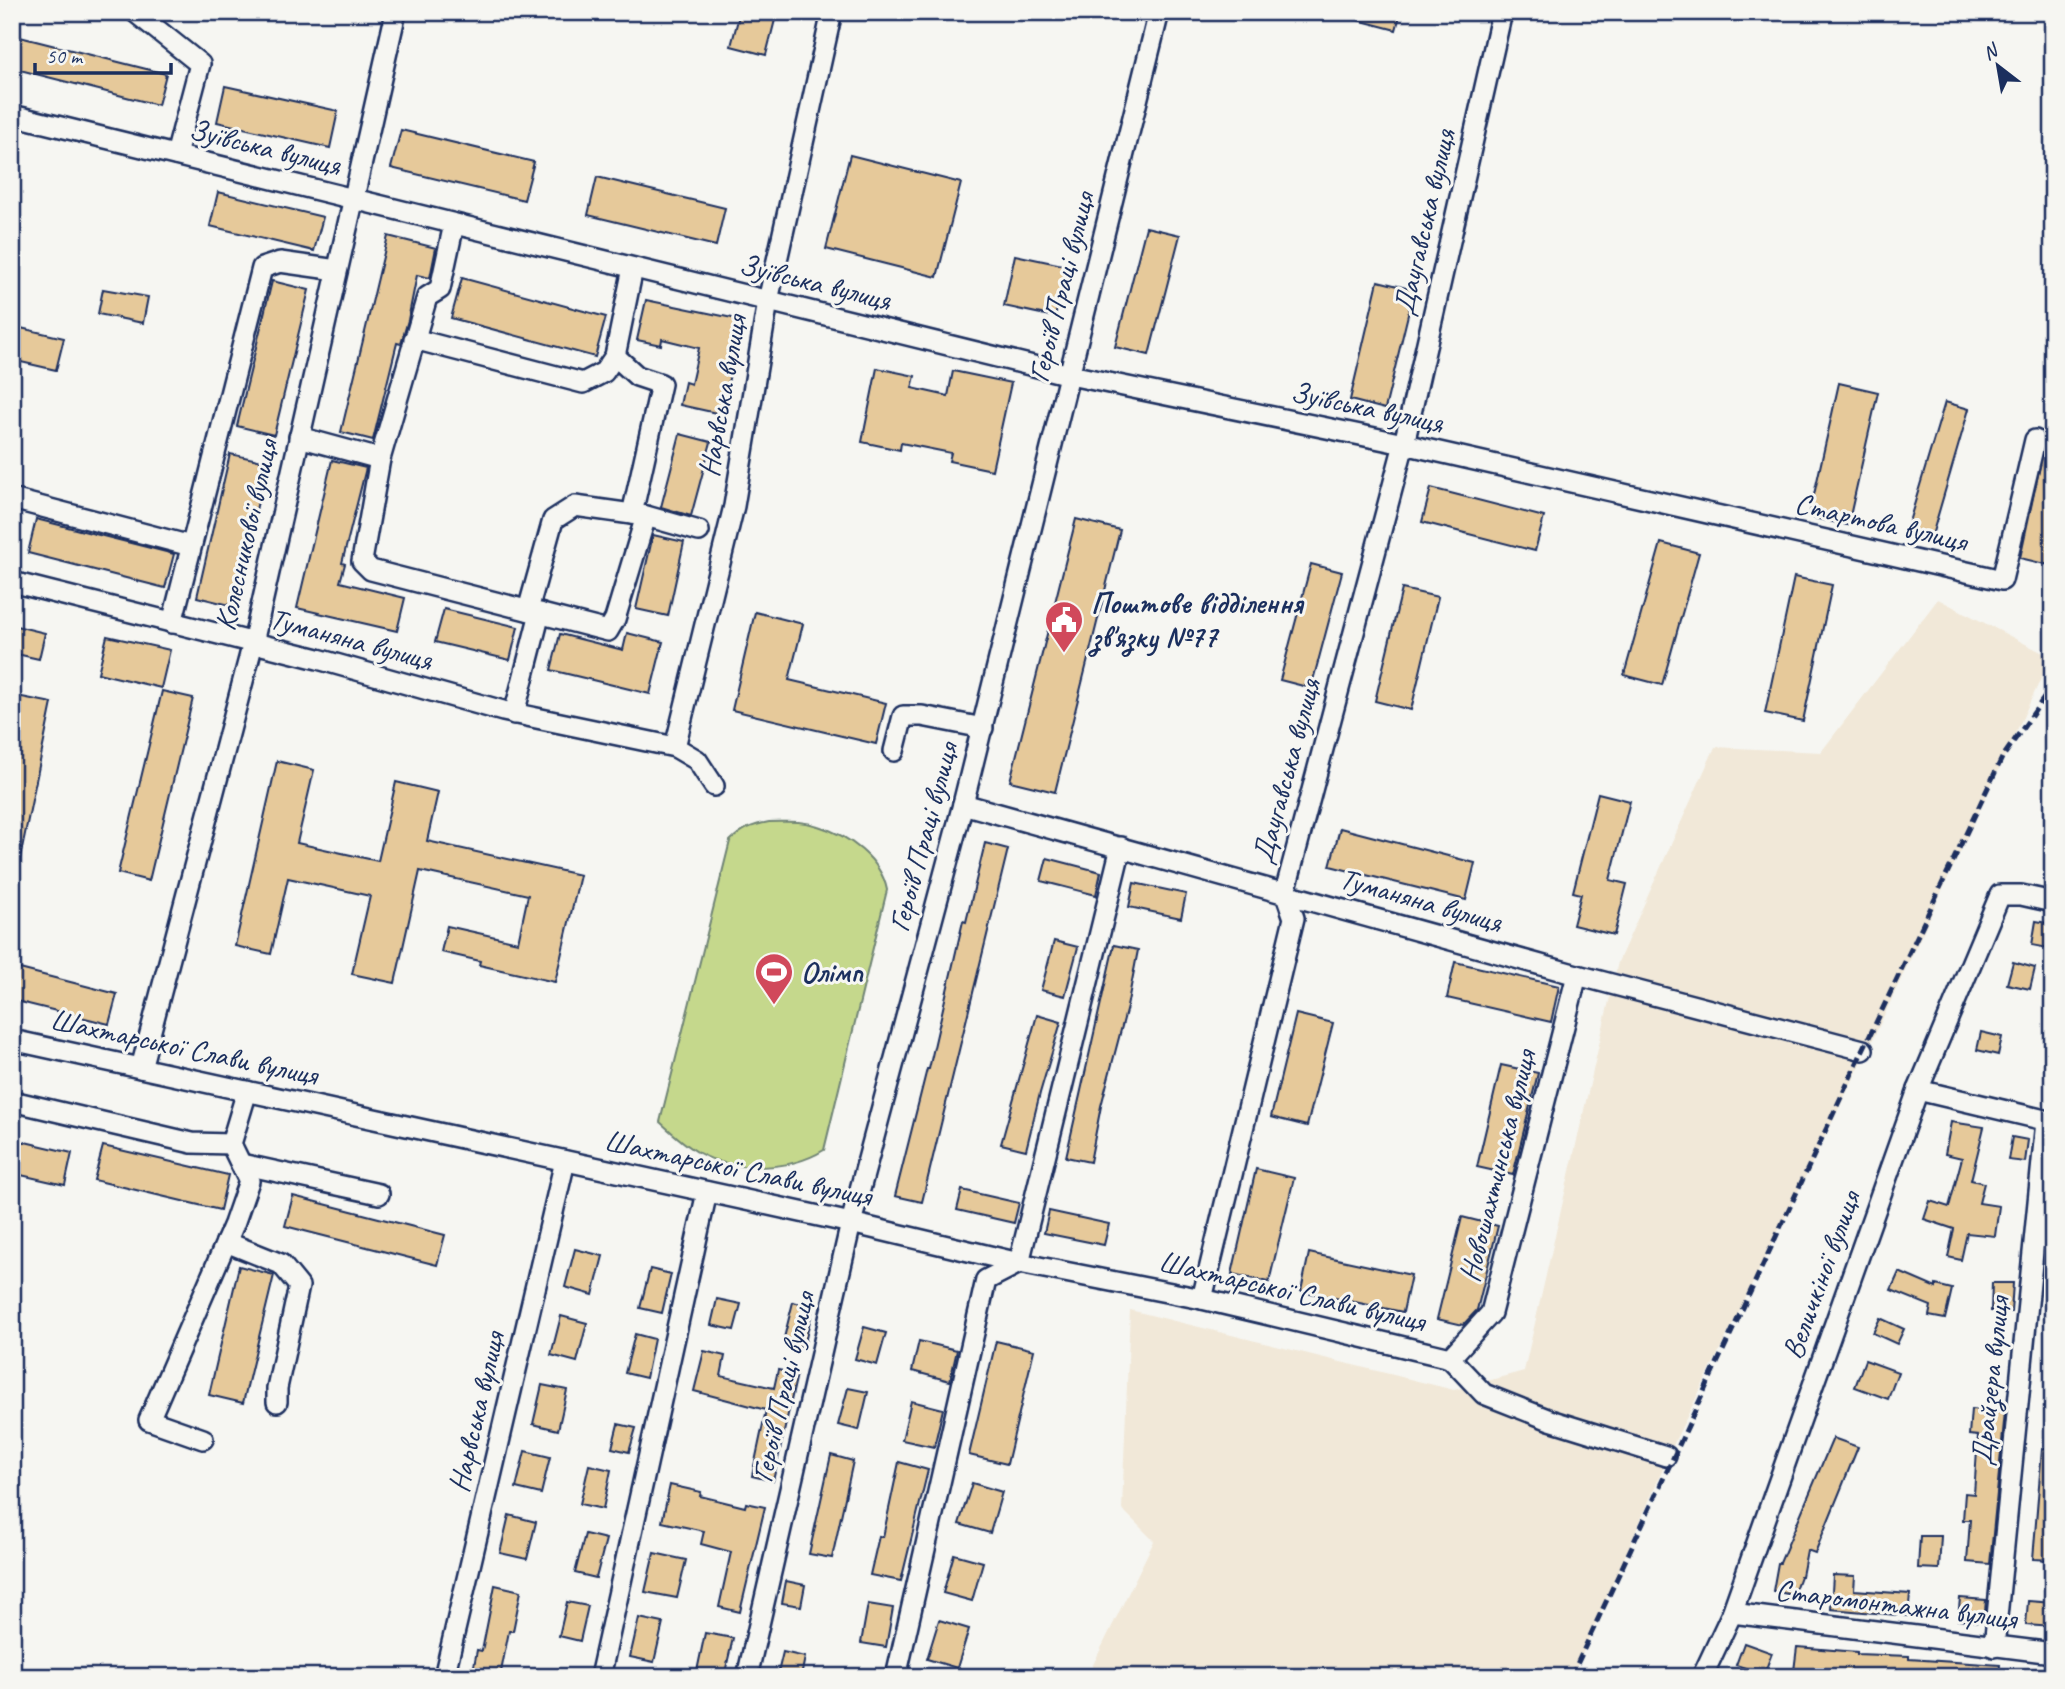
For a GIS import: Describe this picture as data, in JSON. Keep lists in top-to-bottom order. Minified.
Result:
{"streets":{"street":["Зуївська вулиця","Даугавська вулиця","Героїв Праці вулиця","Нарвська вулиця","Стартова вулиця","Колесникової вулиця","Туманяна вулиця","Шахтарської Слави вулиця","Новошахтинська вулиця","Величкіної вулиця","Драйзера вулиця","Старомонтажна вулиця"]},"crossings":[["Зуївська вулиця","Даугавська вулиця"],["Зуївська вулиця","Героїв Праці вулиця"],["Зуївська вулиця","Нарвська вулиця"],["Зуївська вулиця","Стартова вулиця"],["Зуївська вулиця","Колесникової вулиця"],["Даугавська вулиця","Туманяна вулиця"],["Даугавська вулиця","Шахтарської Слави вулиця"],["Героїв Праці вулиця","Туманяна вулиця"],["Героїв Праці вулиця","Шахтарської Слави вулиця"],["Нарвська вулиця","Туманяна вулиця"],["Нарвська вулиця","Шахтарської Слави вулиця"],["Колесникової вулиця","Туманяна вулиця"],["Колесникової вулиця","Шахтарської Слави вулиця"],["Туманяна вулиця","Новошахтинська вулиця"],["Шахтарської Слави вулиця","Новошахтинська вулиця"],["Величкіної вулиця","Старомонтажна вулиця"],["Драйзера вулиця","Старомонтажна вулиця"]],"places":{"public building":["Поштове відділення зв'язку №77"],"sports":["Олімп"]},"scale_bar":"50 m","north":"top left"}
